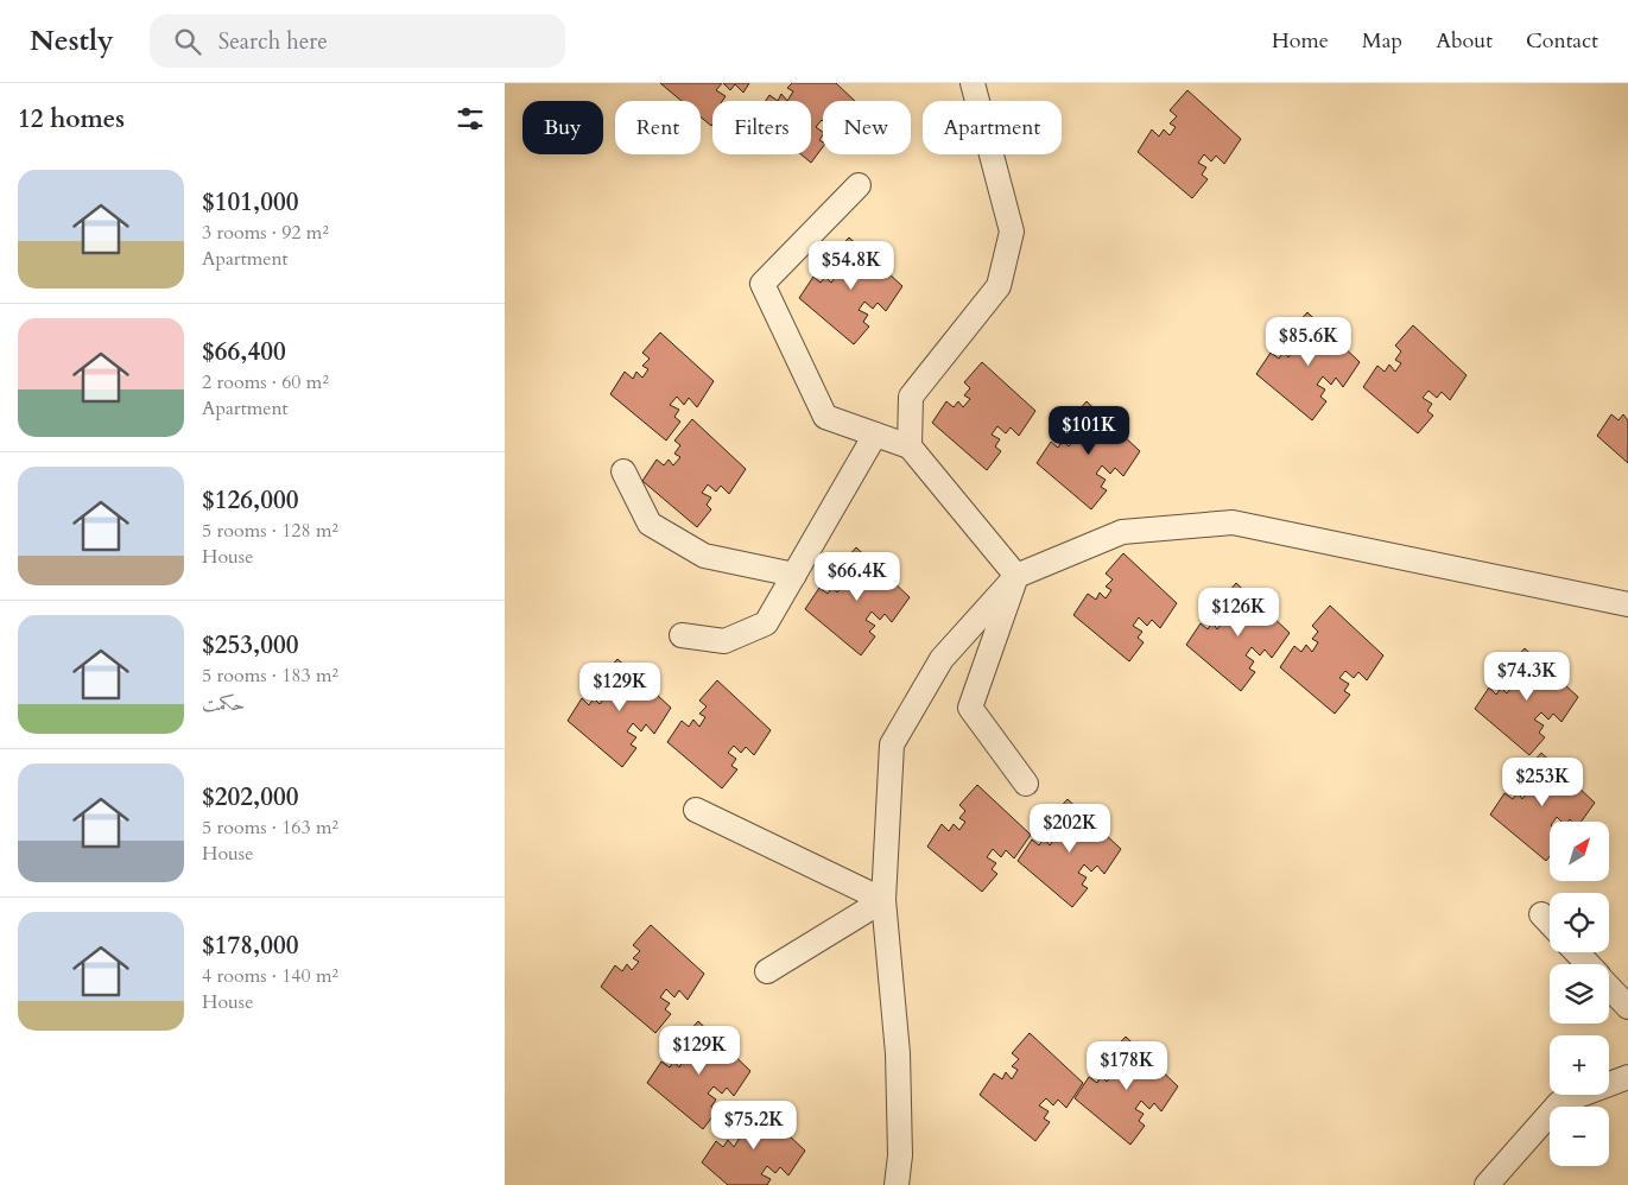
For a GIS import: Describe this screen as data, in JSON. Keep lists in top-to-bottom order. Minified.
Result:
{"north":"top right","page":{"header":"Nestly","search":"Search here","nav":["Home","Map","About","Contact"],"heading":"12 homes","chip":["Buy","Rent","Filters","New","Apartment"],"list":[{"name":"$101,000","note":"3 rooms · 92 m² · Apartment"},{"name":"$66,400","note":"2 rooms · 60 m² · Apartment"},{"name":"$126,000","note":"5 rooms · 128 m² · House"},{"name":"$253,000","note":"5 rooms · 183 m² · حکمت"},{"name":"$202,000","note":"5 rooms · 163 m² · House"},{"name":"$178,000","note":"4 rooms · 140 m² · House"}],"price":["$54.8K","$85.6K","$101K","$66.4K","$126K","$74.3K","$129K","$253K","$202K","$129K","$178K","$75.2K"],"map_buttons":["+","−"]}}
